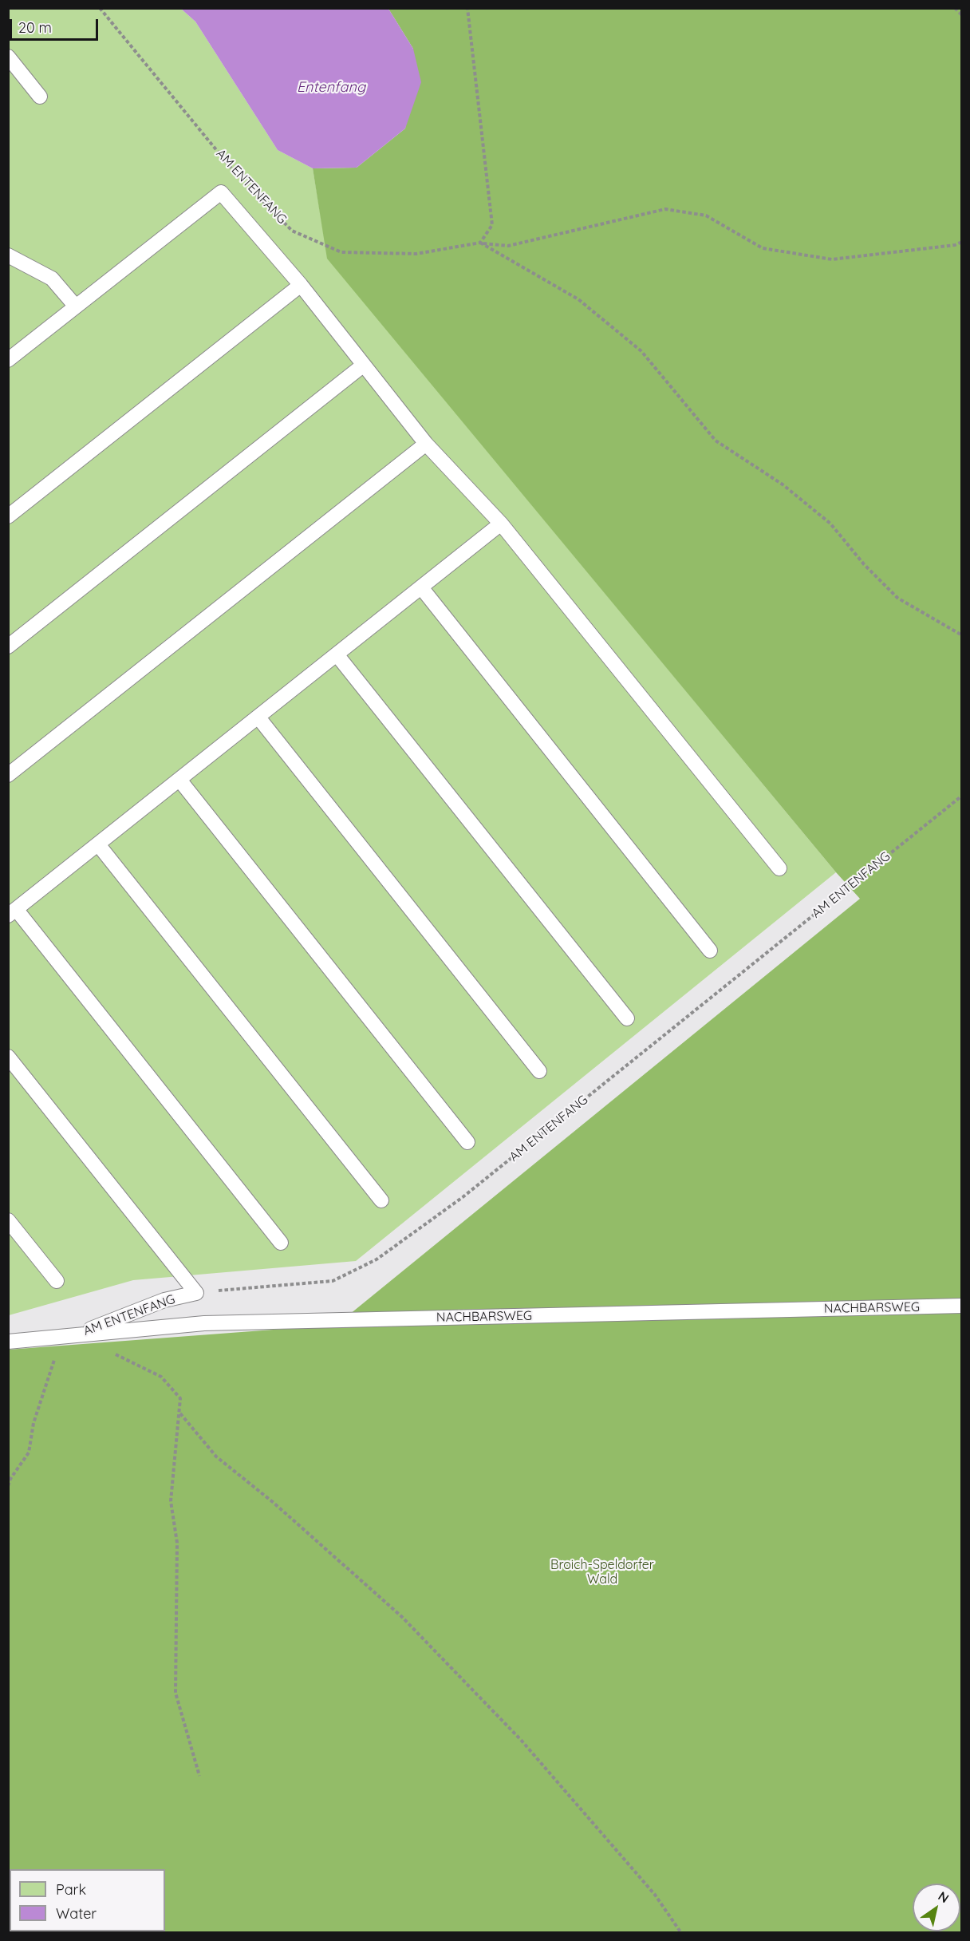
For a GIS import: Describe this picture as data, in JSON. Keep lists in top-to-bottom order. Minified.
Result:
{"streets":{"lane":["AM ENTENFANG","NACHBARSWEG"]},"crossings":[["AM ENTENFANG","NACHBARSWEG"]],"water":["Entenfang"],"parks":["Broich-Speldorfer Wald"],"legend":["Park","Water"],"scale_bar":"20 m","north":"top right"}
